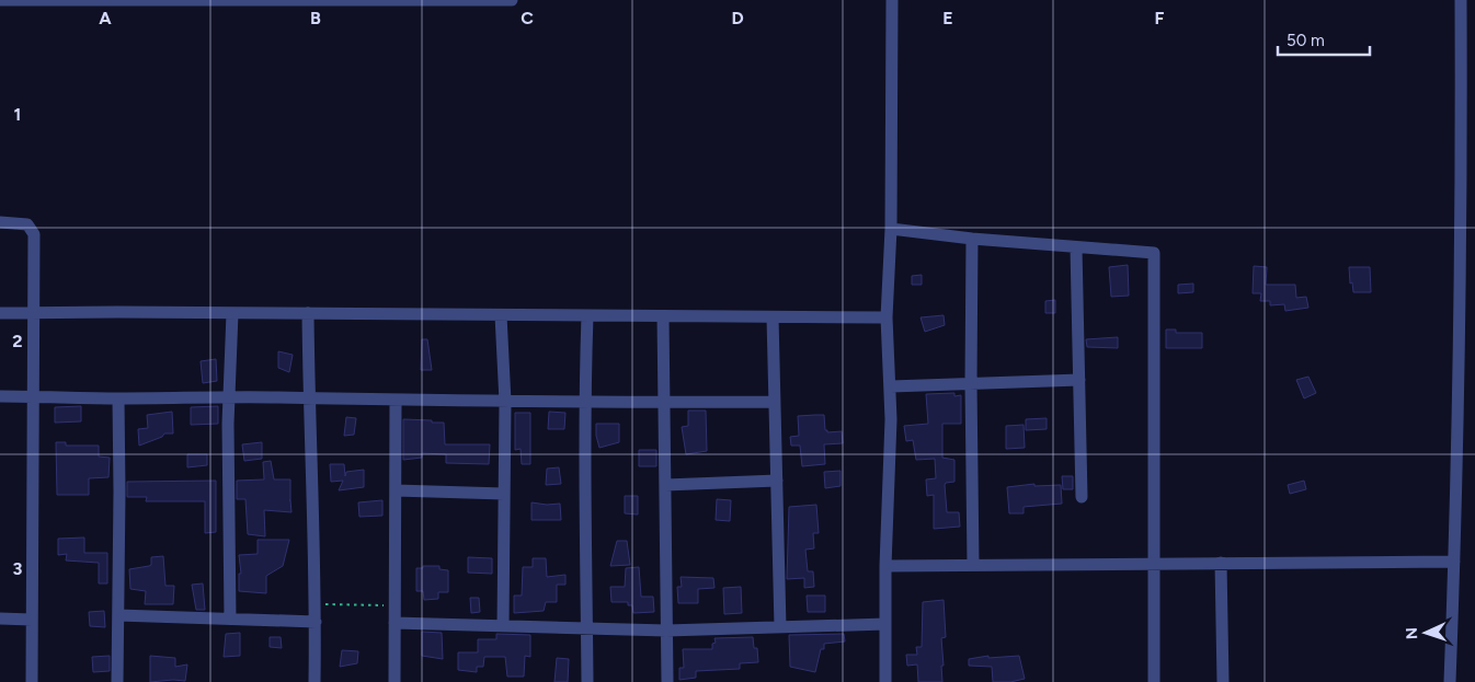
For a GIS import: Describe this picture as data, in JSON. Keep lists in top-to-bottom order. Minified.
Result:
{"scale_bar":"50 m","north":"left","grid":{"columns":["A","B","C","D","E","F"],"rows":["1","2","3"]}}
